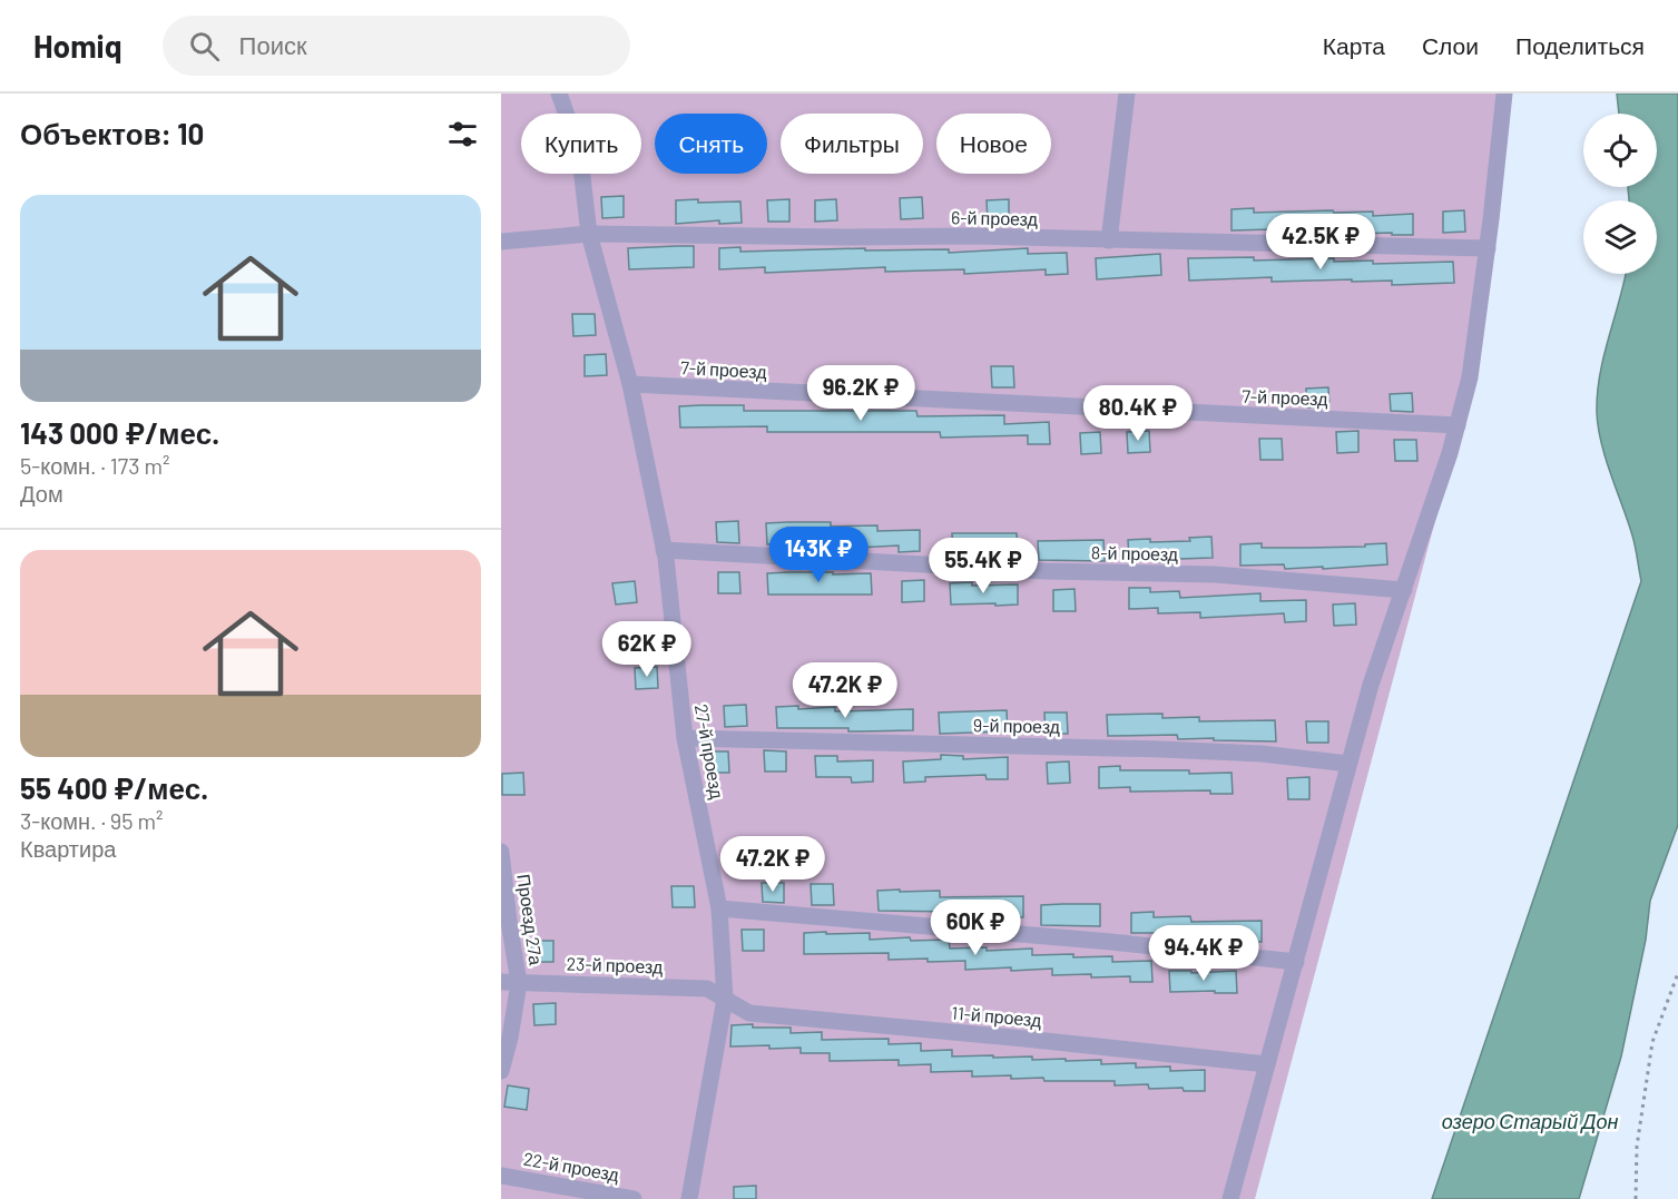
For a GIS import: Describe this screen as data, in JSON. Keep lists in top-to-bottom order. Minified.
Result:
{"streets":{"street":["6-й проезд","7-й проезд","8-й проезд","9-й проезд","27-й проезд","Проезд 27а","23-й проезд","11-й проезд","22-й проезд"]},"crossings":[["6-й проезд","27-й проезд"],["7-й проезд","27-й проезд"],["8-й проезд","27-й проезд"],["9-й проезд","27-й проезд"],["27-й проезд","23-й проезд"],["27-й проезд","11-й проезд"],["Проезд 27а","23-й проезд"],["23-й проезд","11-й проезд"]],"water":["озеро Старый Дон"],"page":{"header":"Homiq","search":"Поиск","nav":["Карта","Слои","Поделиться"],"heading":"Объектов: 10","chip":["Купить","Снять","Фильтры","Новое"],"list":[{"name":"143 000 ₽/мес.","note":"5-комн. · 173 m² · Дом"},{"name":"55 400 ₽/мес.","note":"3-комн. · 95 m² · Квартира"}],"price":["42.5K ₽","96.2K ₽","80.4K ₽","143K ₽","55.4K ₽","62K ₽","47.2K ₽","47.2K ₽","60K ₽","94.4K ₽"]}}
